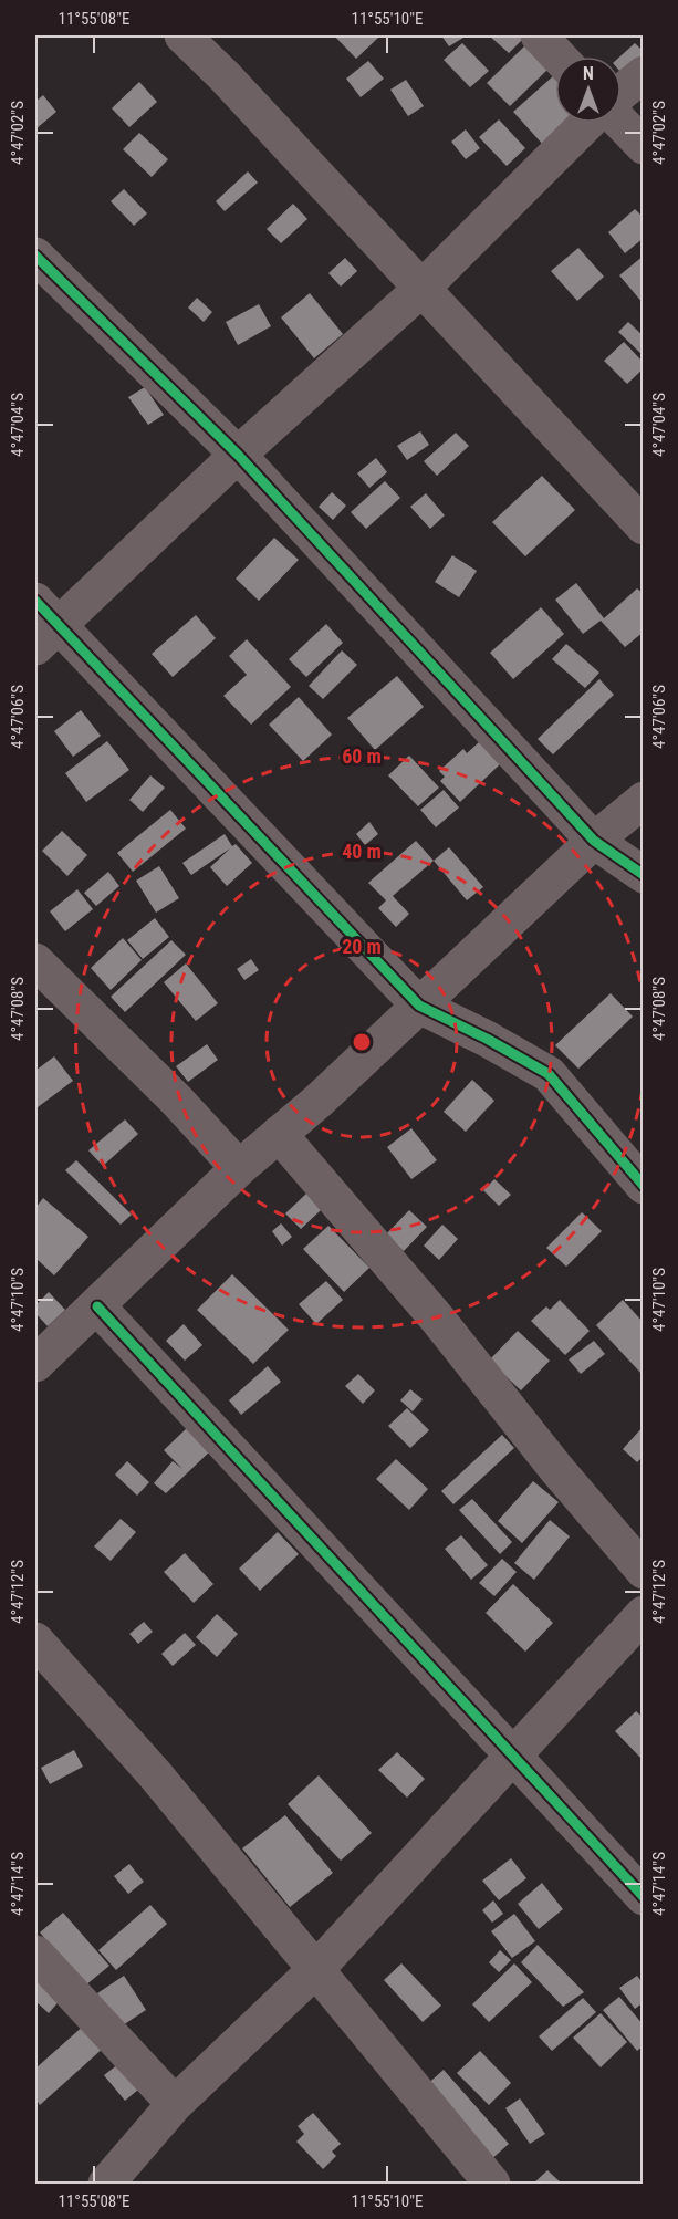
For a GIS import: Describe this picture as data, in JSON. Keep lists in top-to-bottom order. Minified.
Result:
{"north":"top","coordinates":["11°55'08\"E","11°55'10\"E","4°47'02\"S","4°47'04\"S","4°47'06\"S","4°47'08\"S","4°47'10\"S","4°47'12\"S","4°47'14\"S"],"rings":["60 m","40 m","20 m"]}
